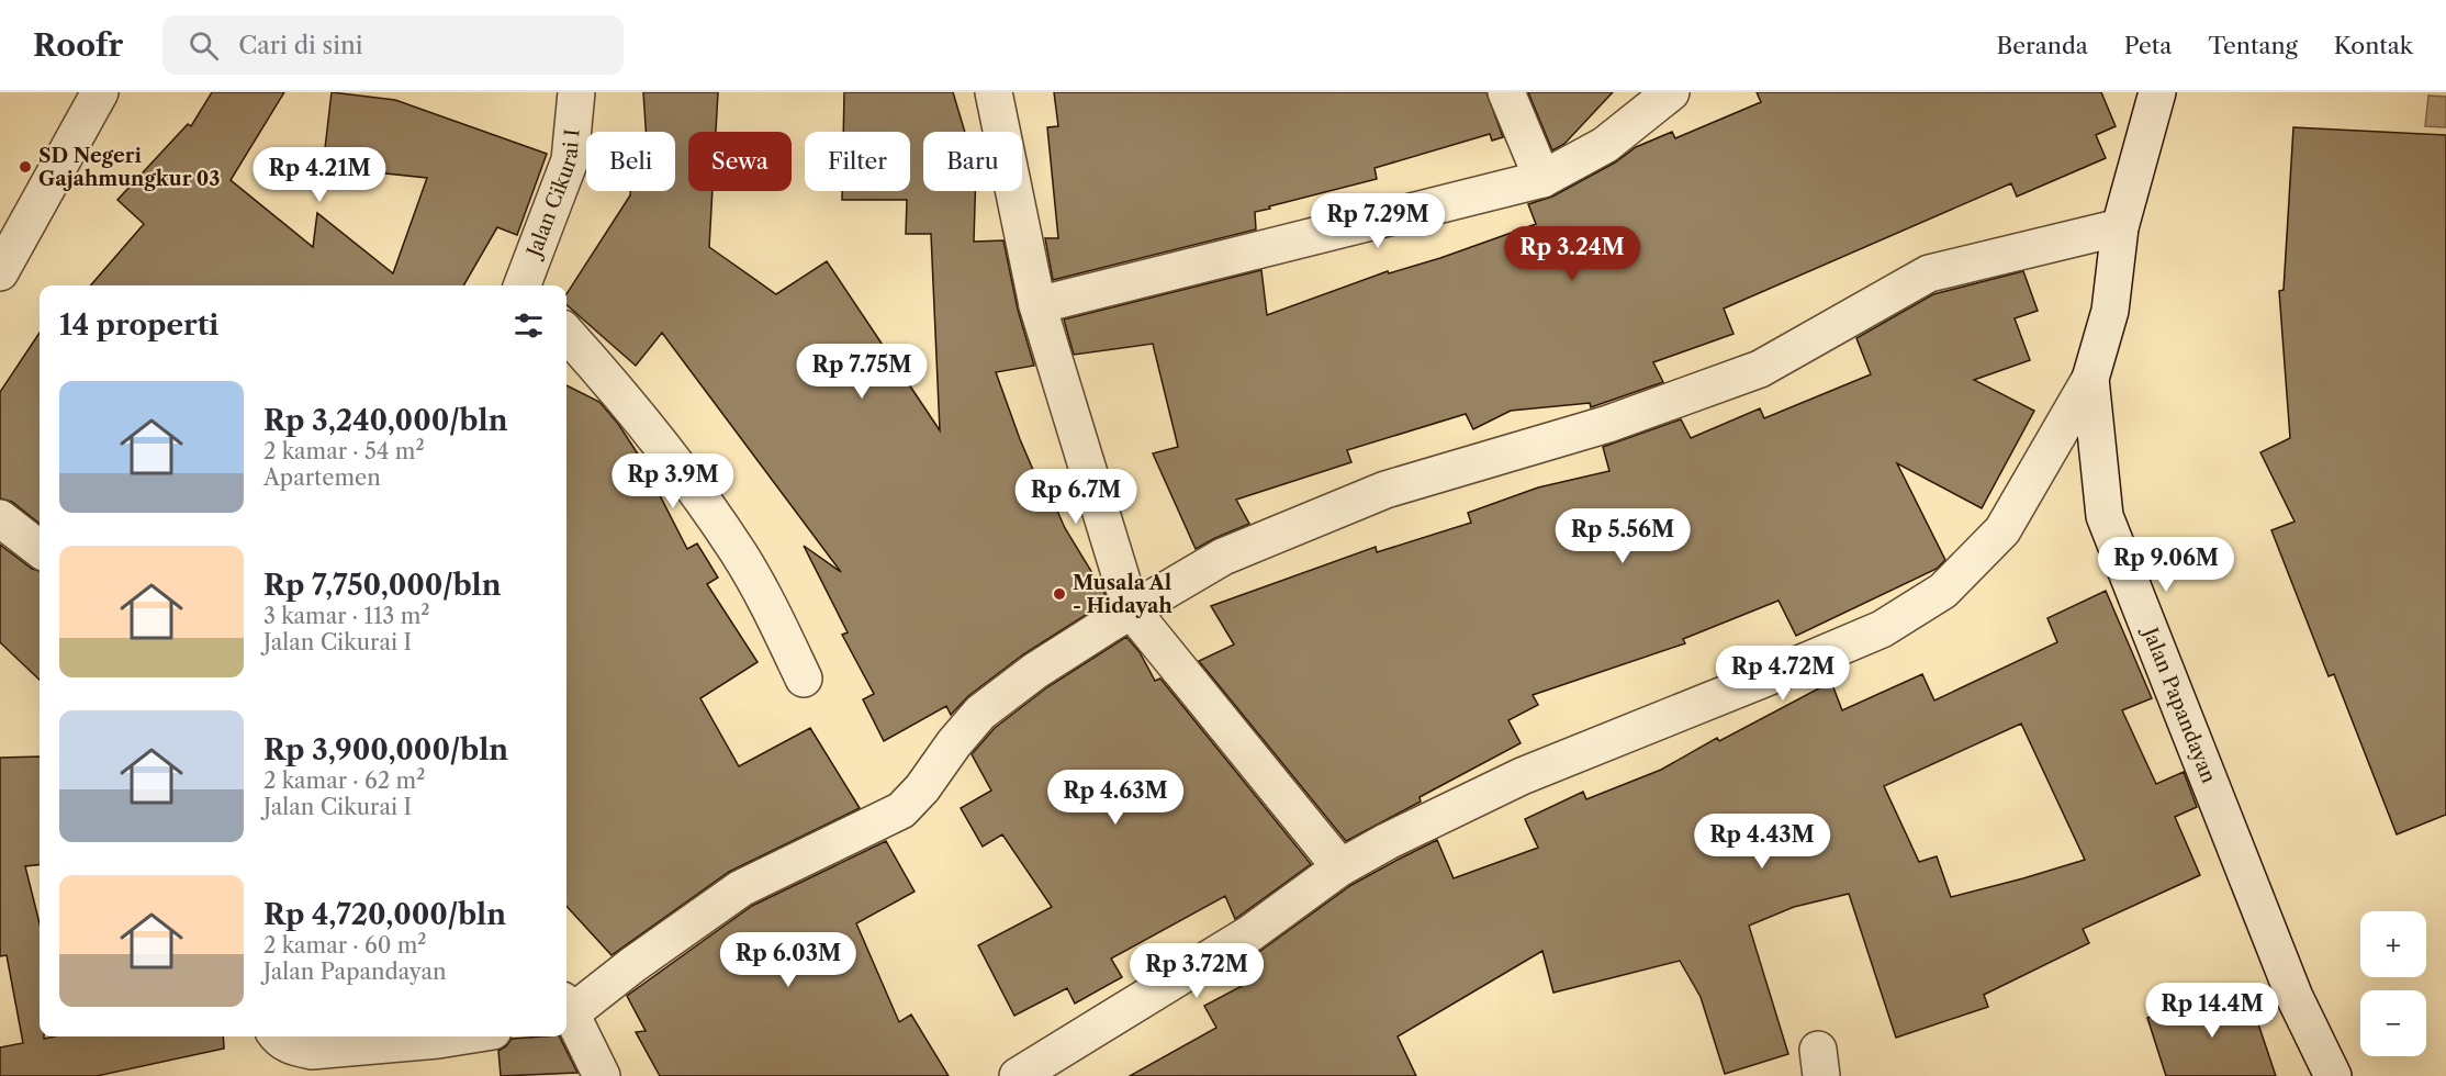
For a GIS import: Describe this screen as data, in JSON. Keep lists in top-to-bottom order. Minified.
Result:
{"streets":{"street":["Jalan Cikurai I","Jalan Papandayan"]},"places":["SD Negeri Gajahmungkur 03","Musala Al - Hidayah"],"page":{"header":"Roofr","search":"Cari di sini","nav":["Beranda","Peta","Tentang","Kontak"],"chip":["Beli","Sewa","Filter","Baru"],"price":["Rp 4.21M","Rp 7.29M","Rp 3.24M","Rp 7.75M","Rp 3.9M","Rp 6.7M","Rp 5.56M","Rp 9.06M","Rp 4.72M","Rp 4.63M","Rp 4.43M","Rp 6.03M","Rp 3.72M","Rp 14.4M"],"heading":"14 properti","list":[{"name":"Rp 3,240,000/bln","note":"2 kamar · 54 m² · Apartemen"},{"name":"Rp 7,750,000/bln","note":"3 kamar · 113 m² · Jalan Cikurai I"},{"name":"Rp 3,900,000/bln","note":"2 kamar · 62 m² · Jalan Cikurai I"},{"name":"Rp 4,720,000/bln","note":"2 kamar · 60 m² · Jalan Papandayan"}],"map_buttons":["+","−"]}}
